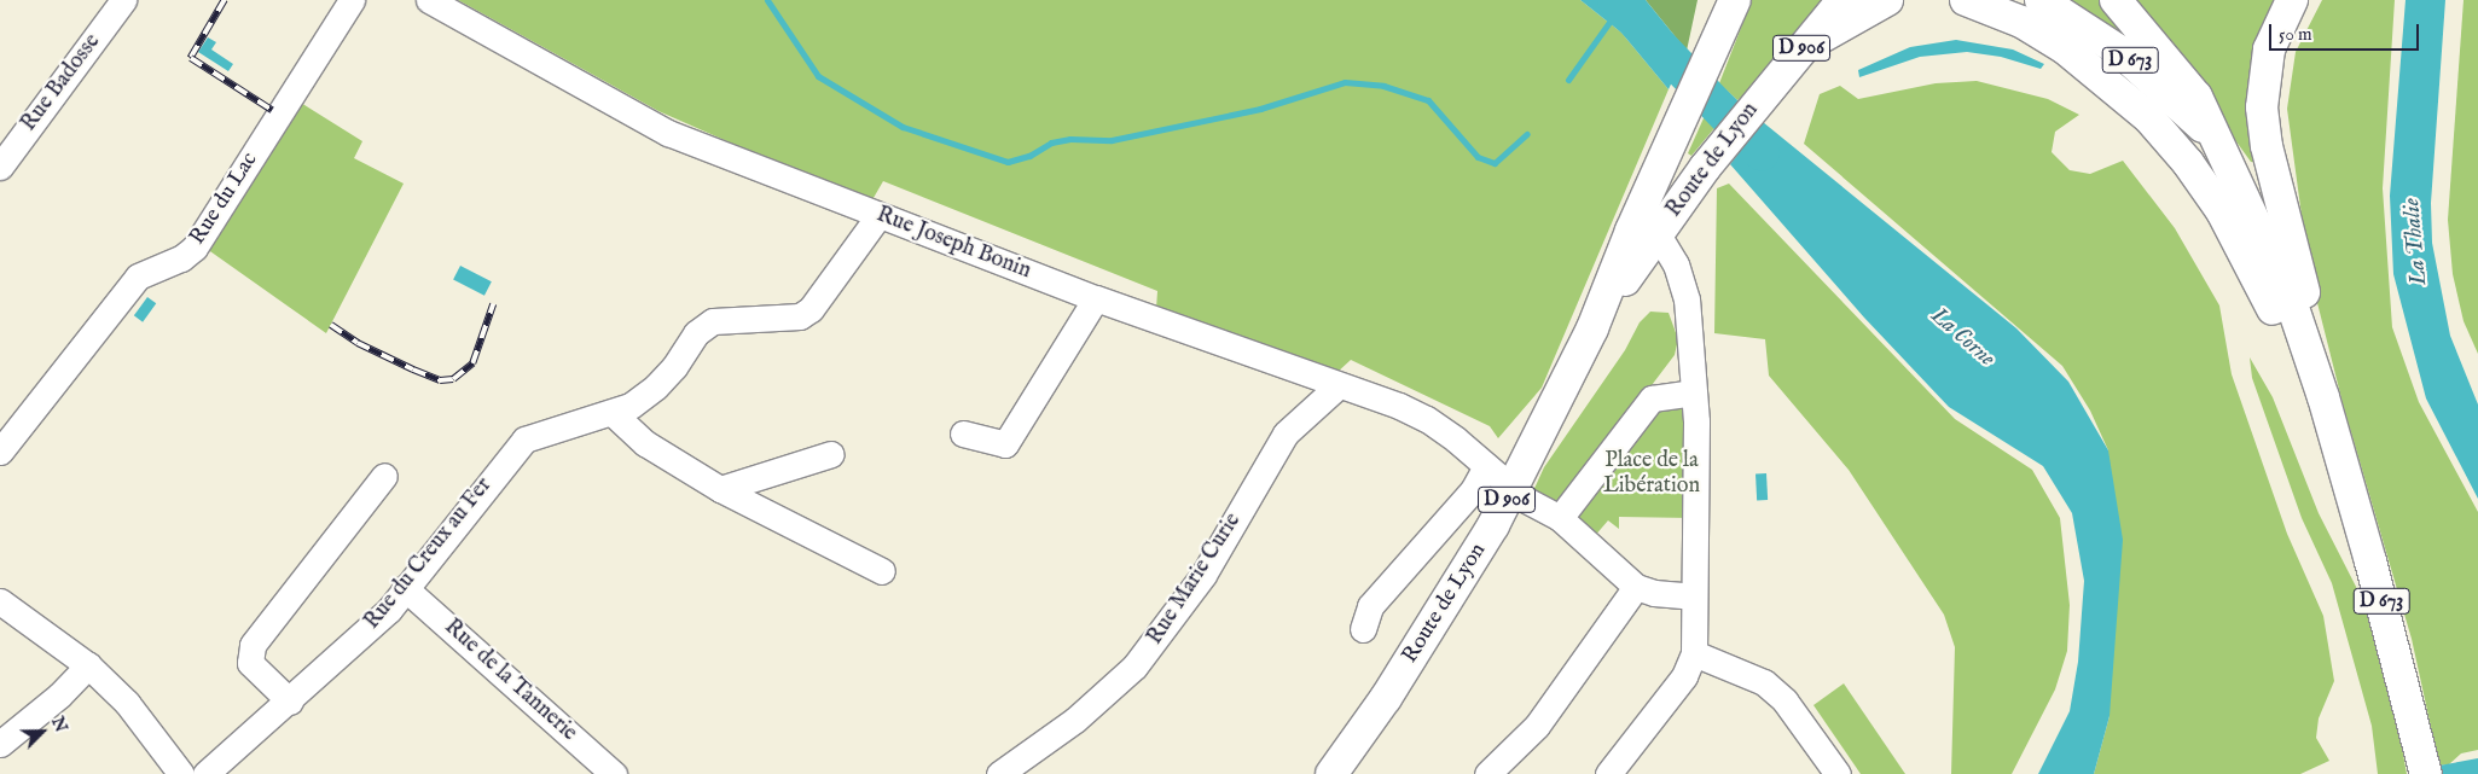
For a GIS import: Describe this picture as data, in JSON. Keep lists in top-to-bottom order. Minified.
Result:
{"streets":{"main road":["D 906","D 673","Route de Lyon"],"street":["Rue Badosse","Rue du Lac","Rue Joseph Bonin","Rue du Creux au Fer","Rue Marie Curie","Rue de la Tannerie"]},"crossings":[["Rue Joseph Bonin","Rue du Creux au Fer"],["Rue Joseph Bonin","Rue Marie Curie"],["Rue du Creux au Fer","Rue de la Tannerie"]],"water":["La Thalie","La Corne"],"parks":["Place de la Libération"],"scale_bar":"50 m","north":"top right"}
